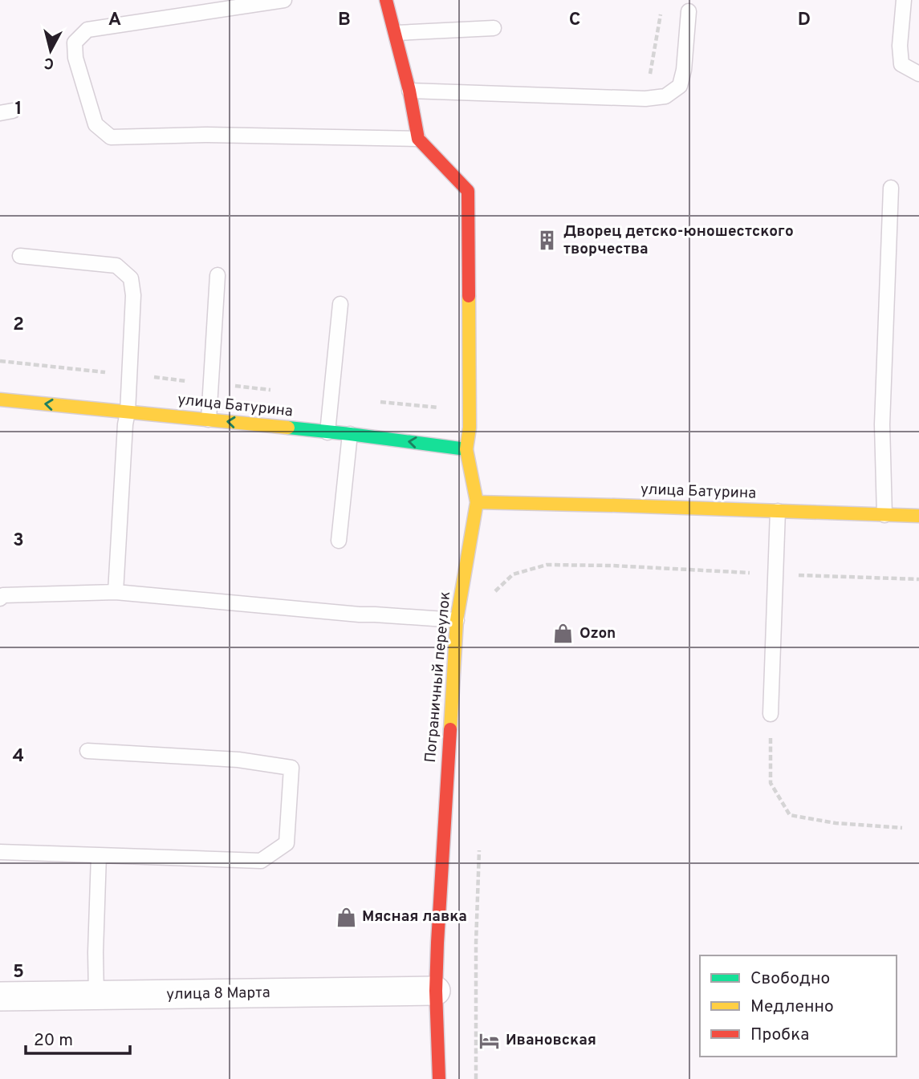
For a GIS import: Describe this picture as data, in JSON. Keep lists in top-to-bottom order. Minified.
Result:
{"streets":{"street":["улица Батурина","Пограничный переулок","улица 8 Марта"]},"crossings":[["улица Батурина","Пограничный переулок"],["Пограничный переулок","улица 8 Марта"]],"one_way":["улица Батурина"],"places":{"building":["Дворец детско-юношестского творчества"],"shop":["Ozon","Мясная лавка"],"hotel":["Ивановская"]},"legend":["Свободно","Медленно","Пробка"],"scale_bar":"20 m","north":"bottom","grid":{"columns":["A","B","C","D"],"rows":["1","2","3","4","5"]}}
